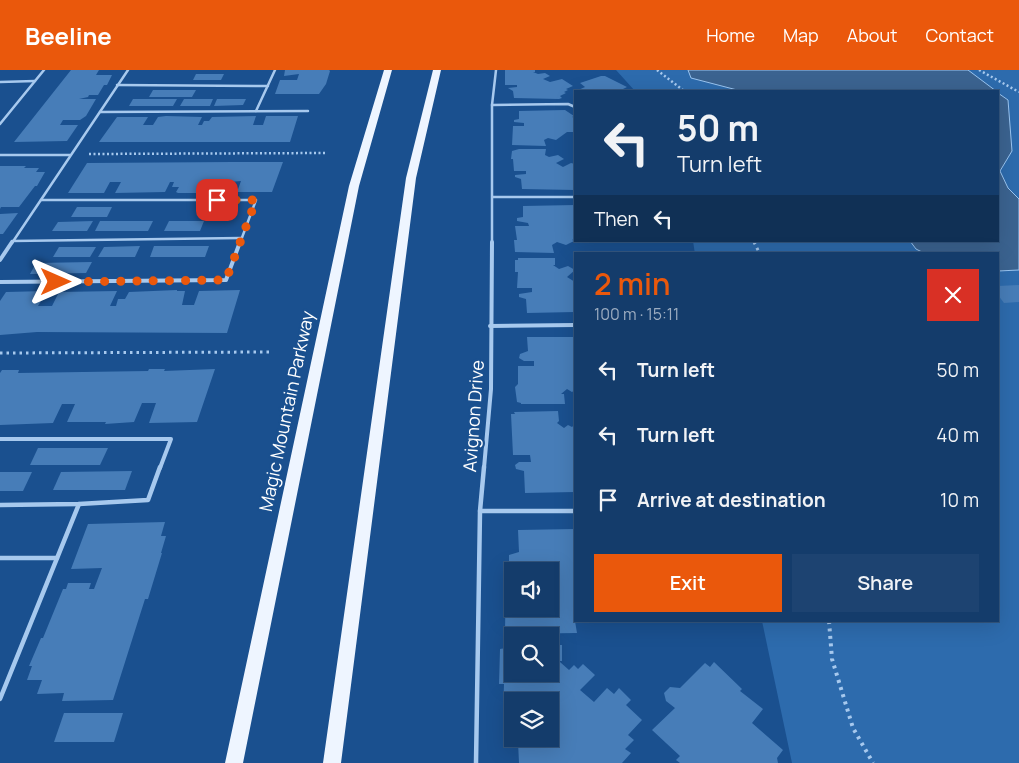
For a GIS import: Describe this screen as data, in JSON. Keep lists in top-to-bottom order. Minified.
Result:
{"streets":{"main road":["Magic Mountain Parkway"],"lane":["Avignon Drive"]},"page":{"header":"Beeline","nav":["Home","Map","About","Contact"],"turn":["50 m","Turn left"],"then":"Then","heading":["2 min","100 m · 15:11"],"list":[{"name":"Turn left","value":"50 m"},{"name":"Turn left","value":"40 m"},{"name":"Arrive at destination","value":"10 m"}],"buttons":["Exit","Share"]}}
